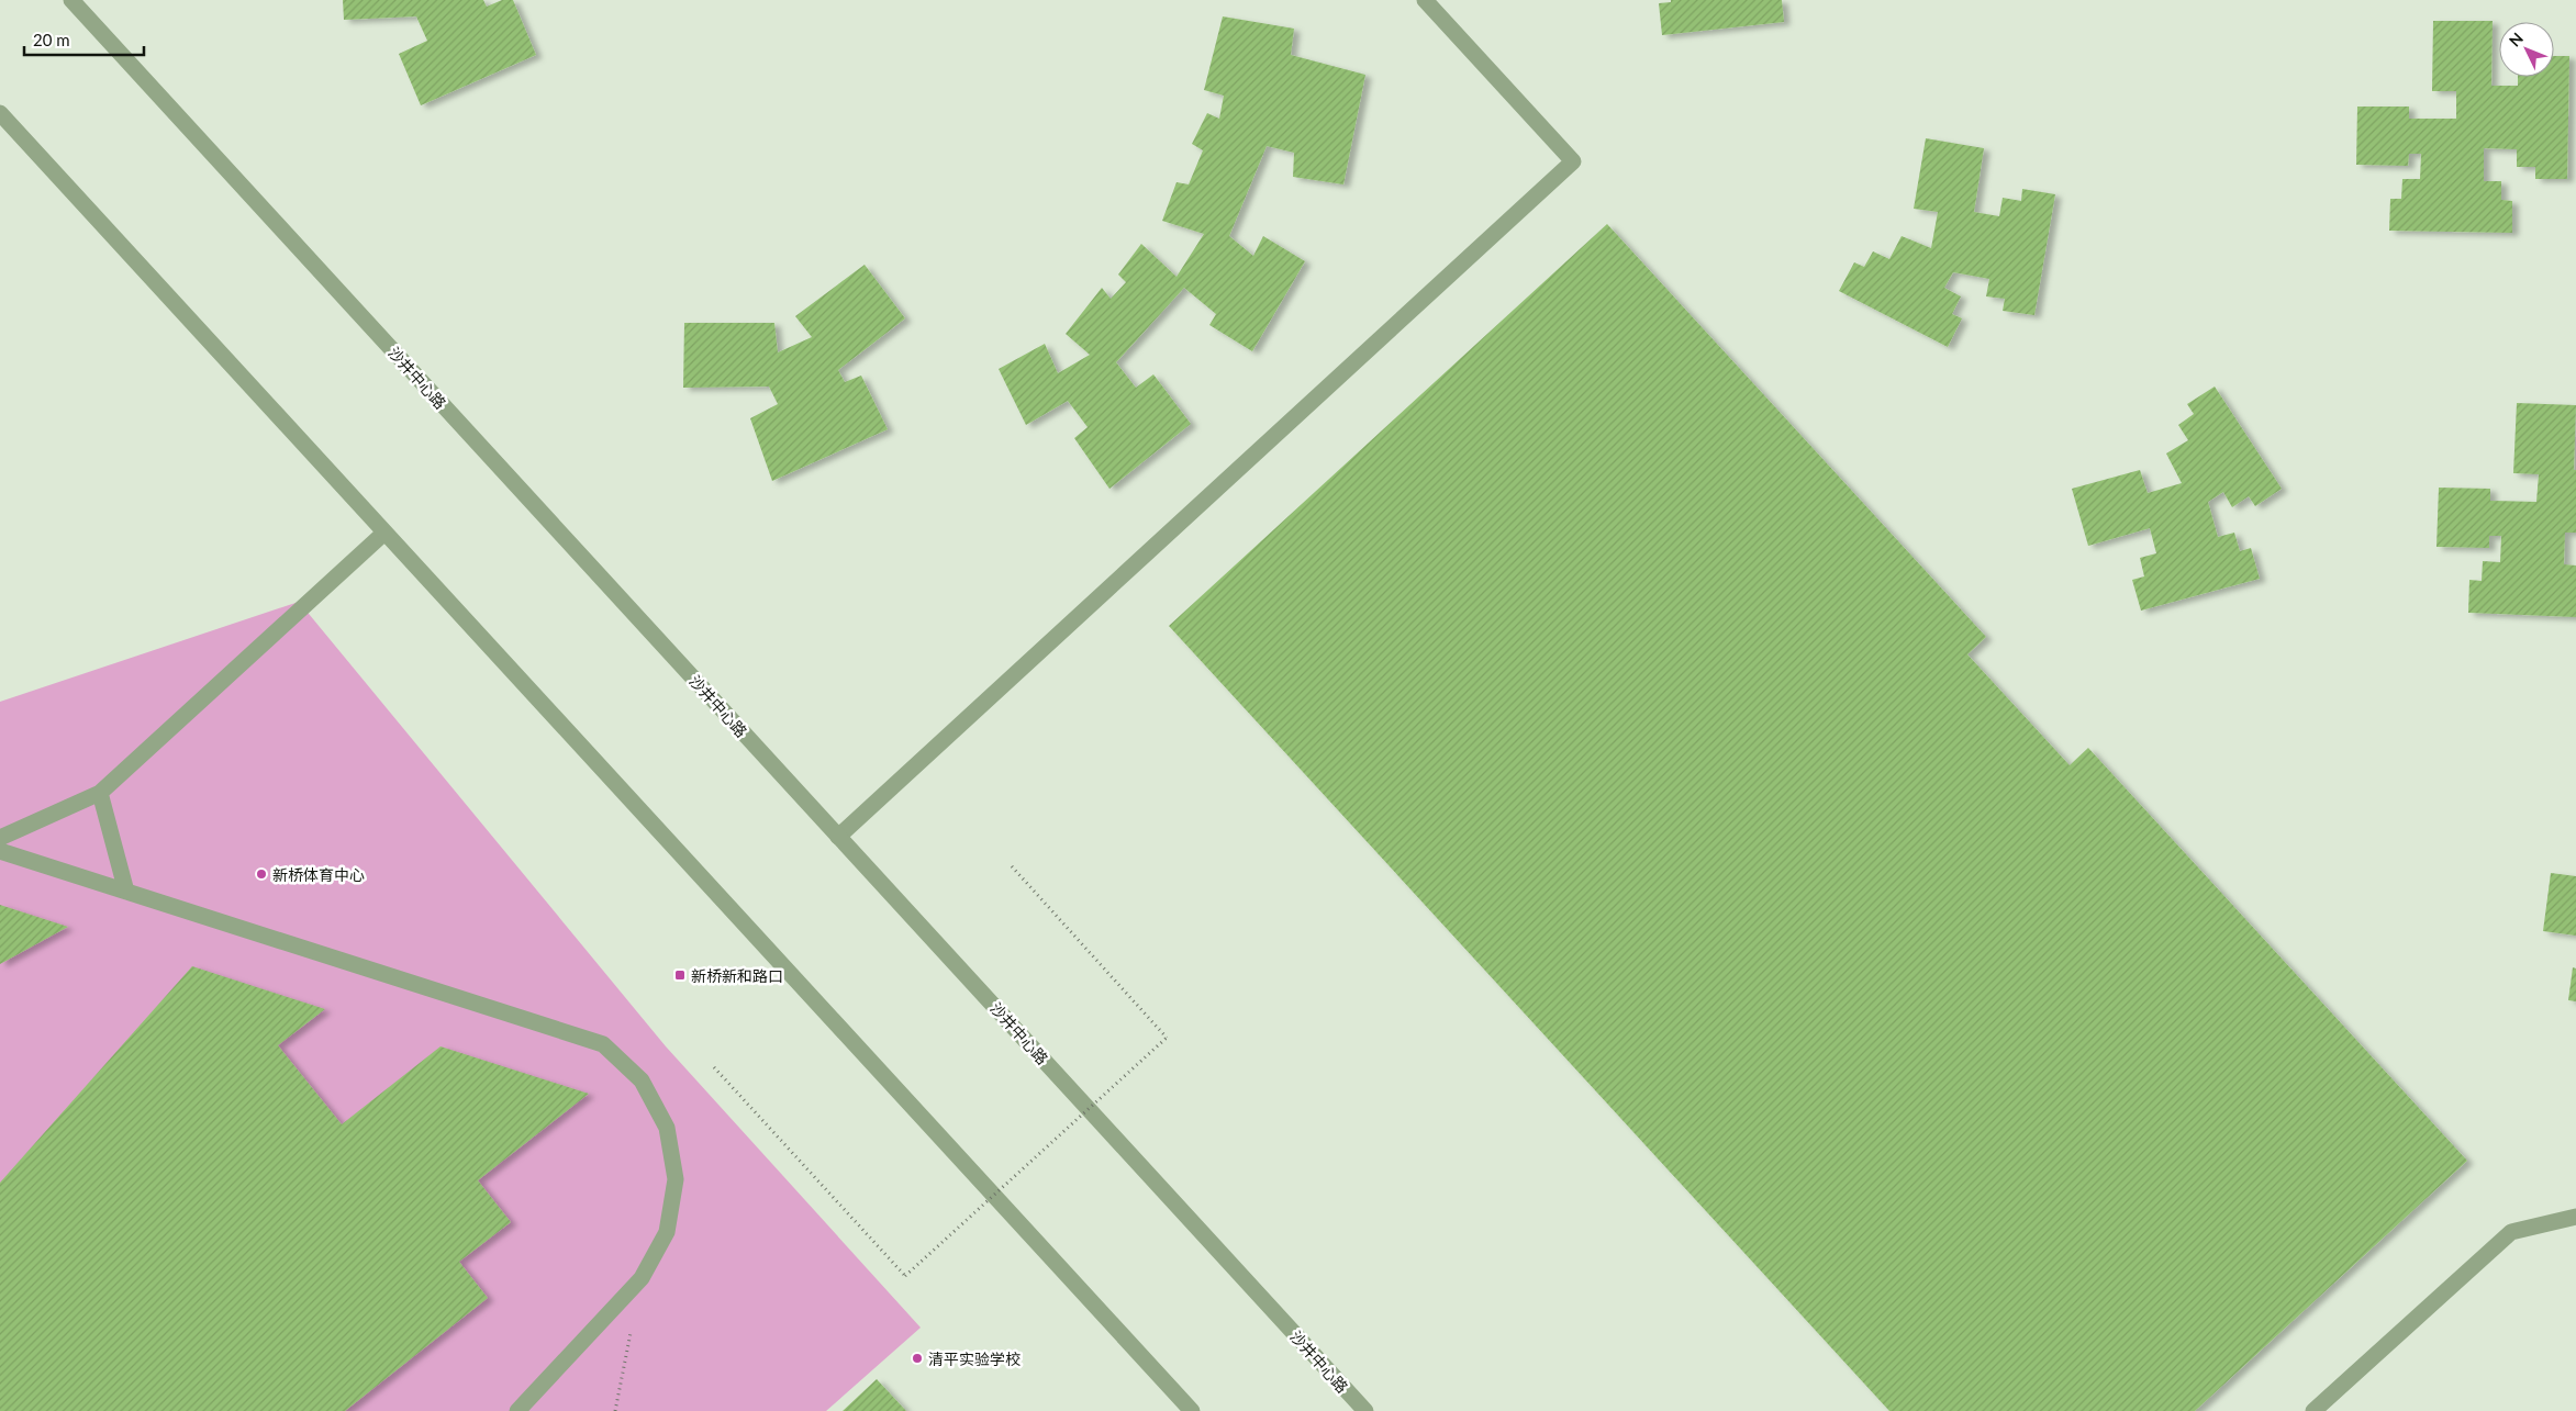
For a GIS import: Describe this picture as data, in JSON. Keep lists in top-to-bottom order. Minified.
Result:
{"streets":{"street":["沙井中心路"]},"places":{"other":["新桥体育中心","清平实验学校"],"transit":["新桥新和路口"]},"scale_bar":"20 m","north":"top left"}
